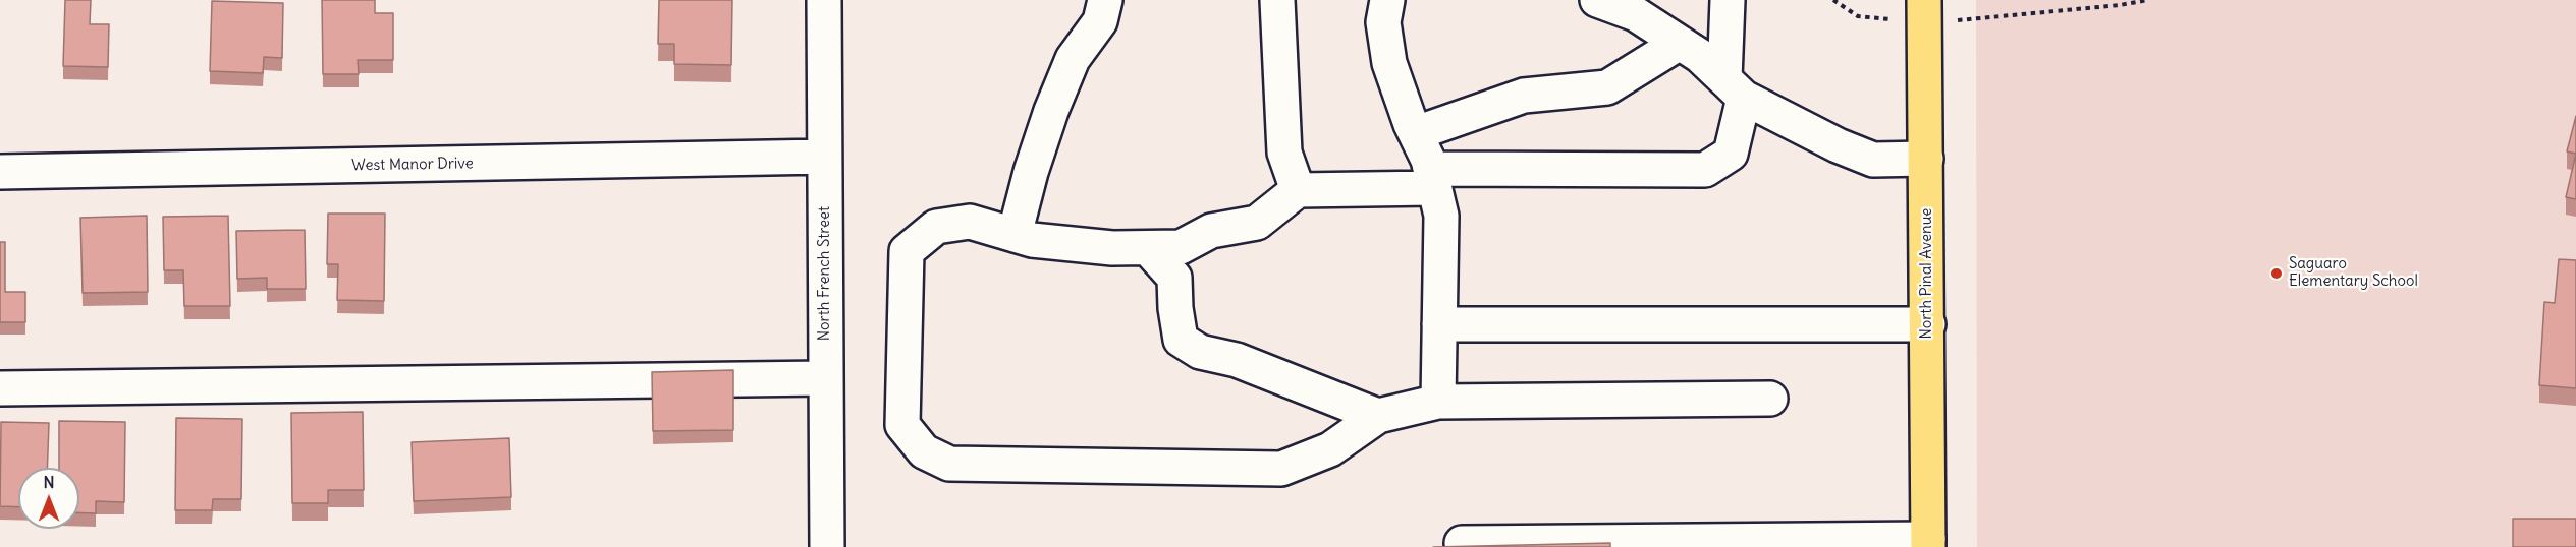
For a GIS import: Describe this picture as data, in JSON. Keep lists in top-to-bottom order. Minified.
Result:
{"streets":{"main road":["North Pinal Avenue"],"street":["West Manor Drive","North French Street"]},"crossings":[["West Manor Drive","North French Street"]],"places":["Saguaro Elementary School"],"north":"top"}
